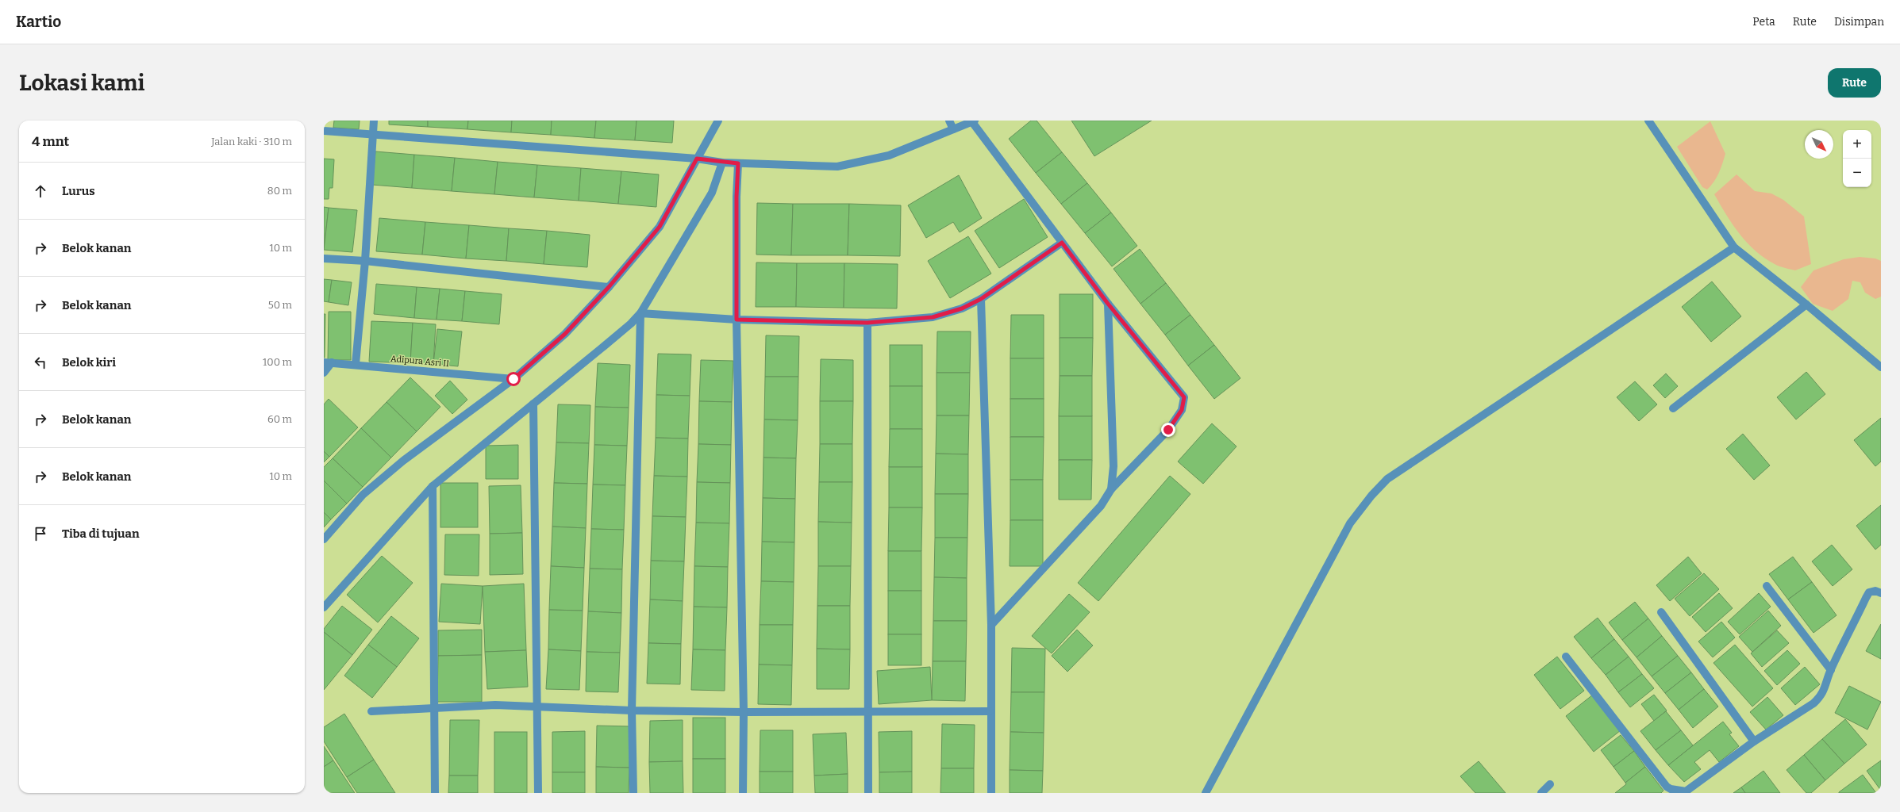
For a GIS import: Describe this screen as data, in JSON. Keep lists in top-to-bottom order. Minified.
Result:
{"streets":{"street":["Adipura Asri II"]},"north":"bottom right","page":{"header":"Kartio","nav":["Peta","Rute","Disimpan"],"buttons":"Rute","title":"Lokasi kami","heading":["4 mnt","Jalan kaki · 310 m"],"map_buttons":["+","−"],"list":[["Lurus","80 m"],["Belok kanan","10 m"],["Belok kanan","50 m"],["Belok kiri","100 m"],["Belok kanan","60 m"],["Belok kanan","10 m"],"Tiba di tujuan"]}}
